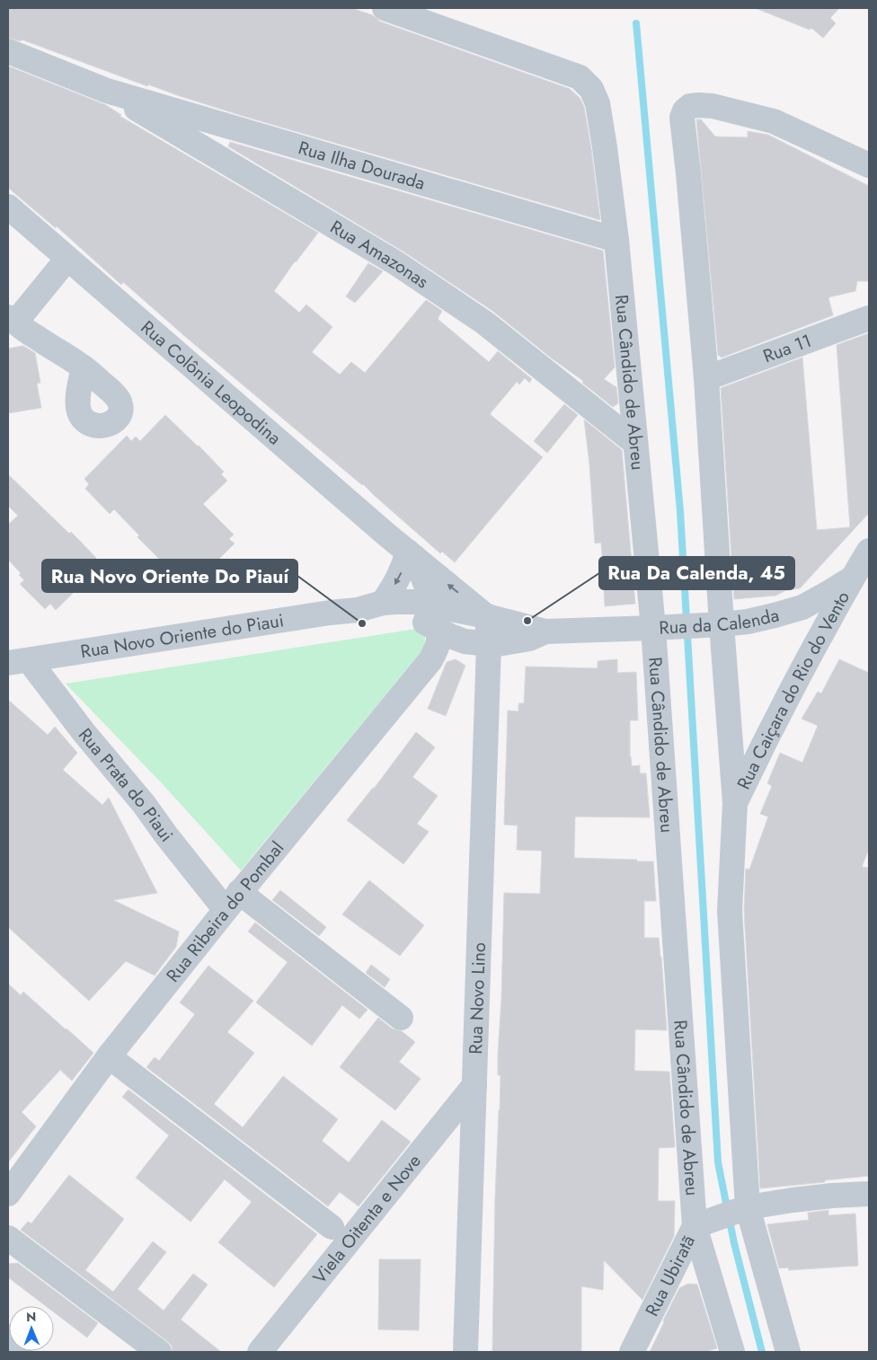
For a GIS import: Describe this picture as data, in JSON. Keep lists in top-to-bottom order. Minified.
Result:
{"streets":{"street":["Rua Ilha Dourada","Rua Amazonas","Rua 11","Rua Cândido de Abreu","Rua Colônia Leopodina","Rua da Calenda","Rua Novo Oriente do Piaui","Rua Caiçara do Rio do Vento","Rua Prata do Piaui","Rua Ribeira do Pombal","Rua Novo Lino","Viela Oitenta e Nove","Rua Ubiratã"]},"crossings":[["Rua Ilha Dourada","Rua Amazonas"],["Rua Ilha Dourada","Rua Cândido de Abreu"],["Rua Amazonas","Rua Cândido de Abreu"],["Rua Cândido de Abreu","Rua da Calenda"],["Rua Cândido de Abreu","Rua Ubiratã"],["Rua Colônia Leopodina","Rua da Calenda"],["Rua Colônia Leopodina","Rua Novo Oriente do Piaui"],["Rua Colônia Leopodina","Rua Ribeira do Pombal"],["Rua Colônia Leopodina","Rua Novo Lino"],["Rua da Calenda","Rua Novo Oriente do Piaui"],["Rua da Calenda","Rua Caiçara do Rio do Vento"],["Rua da Calenda","Rua Novo Lino"],["Rua Novo Oriente do Piaui","Rua Prata do Piaui"],["Rua Novo Oriente do Piaui","Rua Ribeira do Pombal"],["Rua Novo Oriente do Piaui","Rua Novo Lino"],["Rua Prata do Piaui","Rua Ribeira do Pombal"],["Rua Novo Lino","Viela Oitenta e Nove"]],"places":["Rua Da Calenda, 45","Rua Novo Oriente Do Piauí"],"north":"top"}
